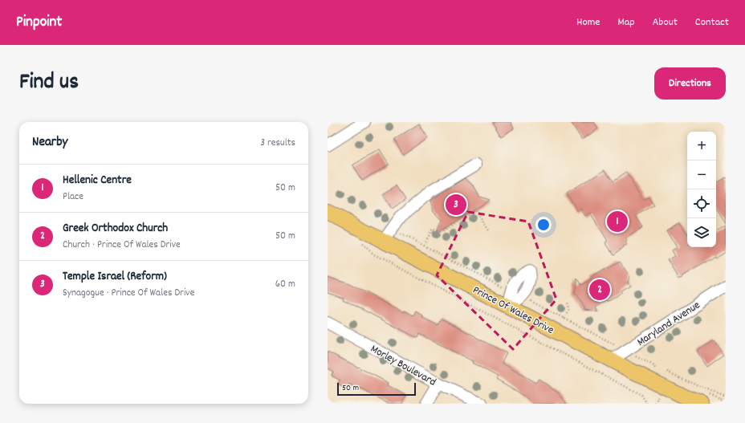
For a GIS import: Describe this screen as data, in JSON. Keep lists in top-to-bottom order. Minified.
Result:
{"streets":{"main road":["Prince Of Wales Drive"],"street":["Maryland Avenue","Morley Boulevard"]},"crossings":[["Prince Of Wales Drive","Maryland Avenue"]],"scale_bar":"50 m","page":{"header":"Pinpoint","nav":["Home","Map","About","Contact"],"title":"Find us","buttons":"Directions","heading":["Nearby","3 results"],"map_buttons":["+","−"],"list":[{"mark":"1","name":"Hellenic Centre","note":"Place","value":"50 m"},{"mark":"2","name":"Greek Orthodox Church","note":"Church · Prince Of Wales Drive","value":"50 m"},{"mark":"3","name":"Temple Israel (Reform)","note":"Synagogue · Prince Of Wales Drive","value":"60 m"}],"pins":["3","1","2"],"scale":"50 m"}}
